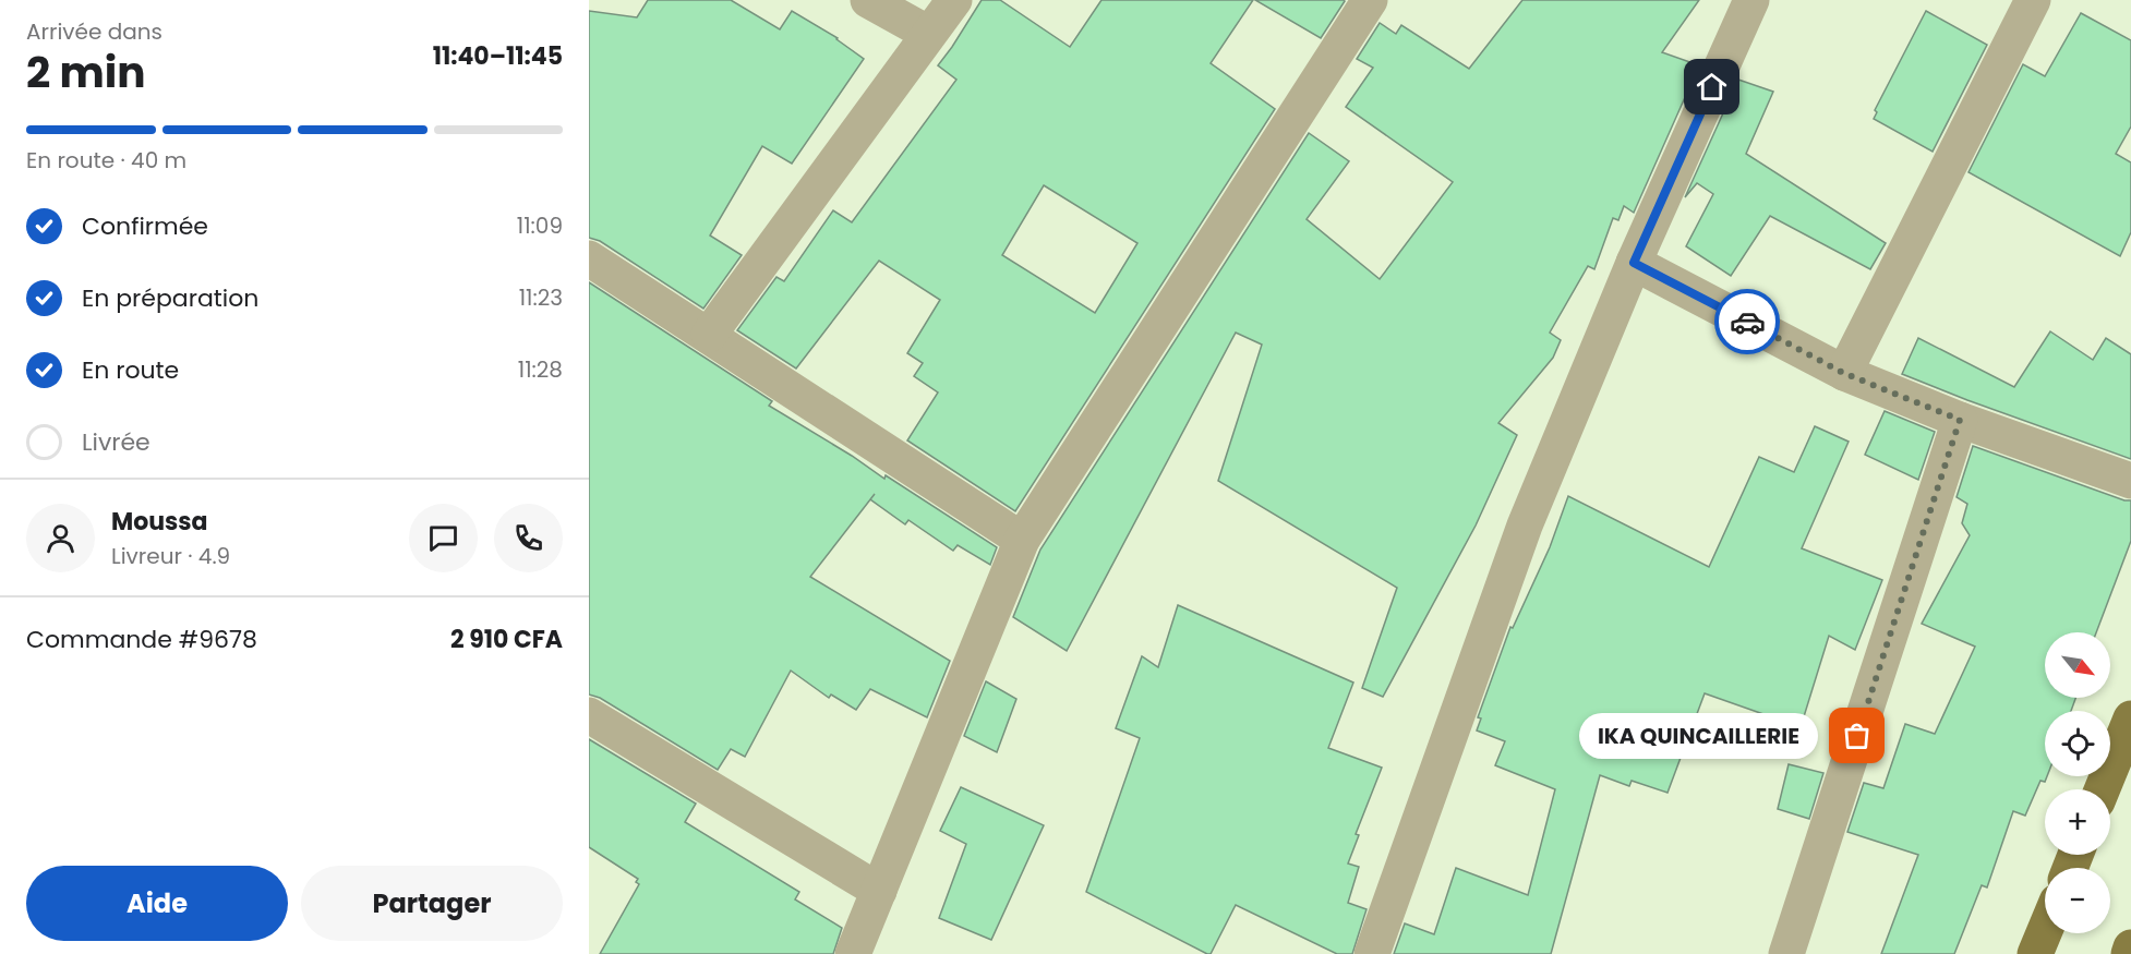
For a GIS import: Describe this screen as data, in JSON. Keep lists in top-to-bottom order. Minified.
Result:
{"places":["IKA QUINCAILLERIE"],"north":"bottom right","page":{"heading":["2 min","Arrivée dans","11:40–11:45"],"panel":["Moussa","Livreur · 4.9","Commande #9678","2 910 CFA"],"bar":"En route · 40 m","list":[["Confirmée","11:09"],["En préparation","11:23"],["En route","11:28"],"Livrée"],"map_buttons":["+","−"],"bubble":"IKA QUINCAILLERIE","buttons":["Aide","Partager"]}}
